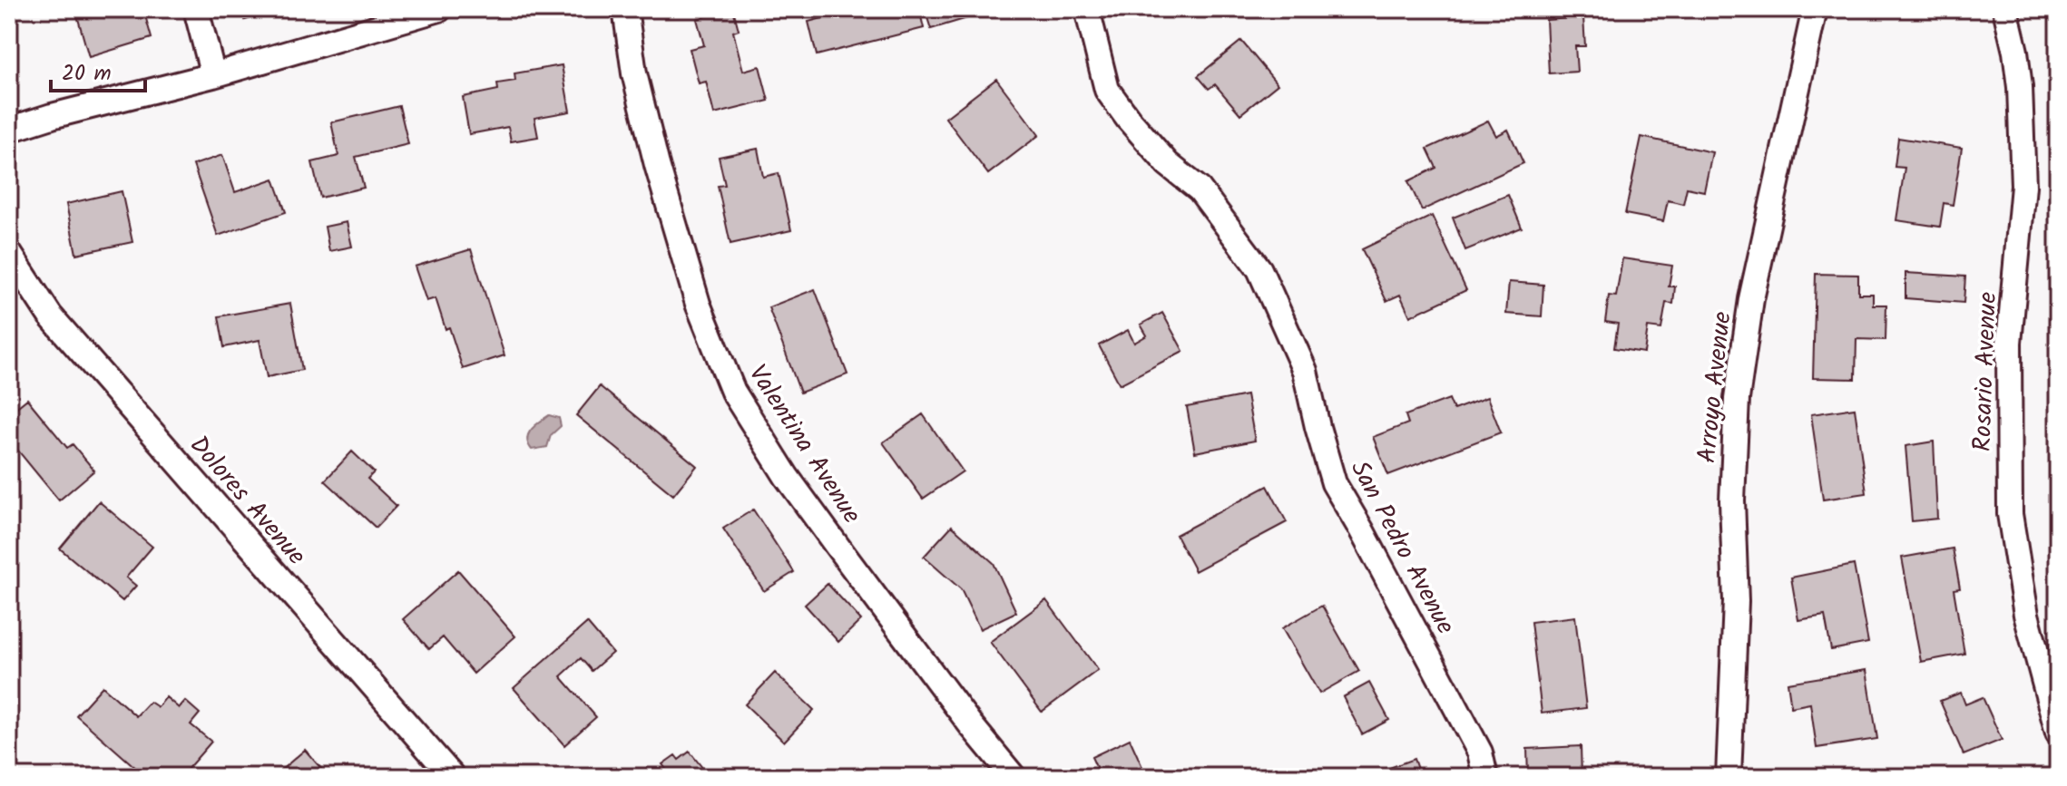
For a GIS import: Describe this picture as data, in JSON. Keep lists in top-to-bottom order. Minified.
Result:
{"streets":{"street":["Rosario Avenue","Arroyo Avenue","Valentina Avenue","Dolores Avenue","San Pedro Avenue"]},"scale_bar":"20 m"}
